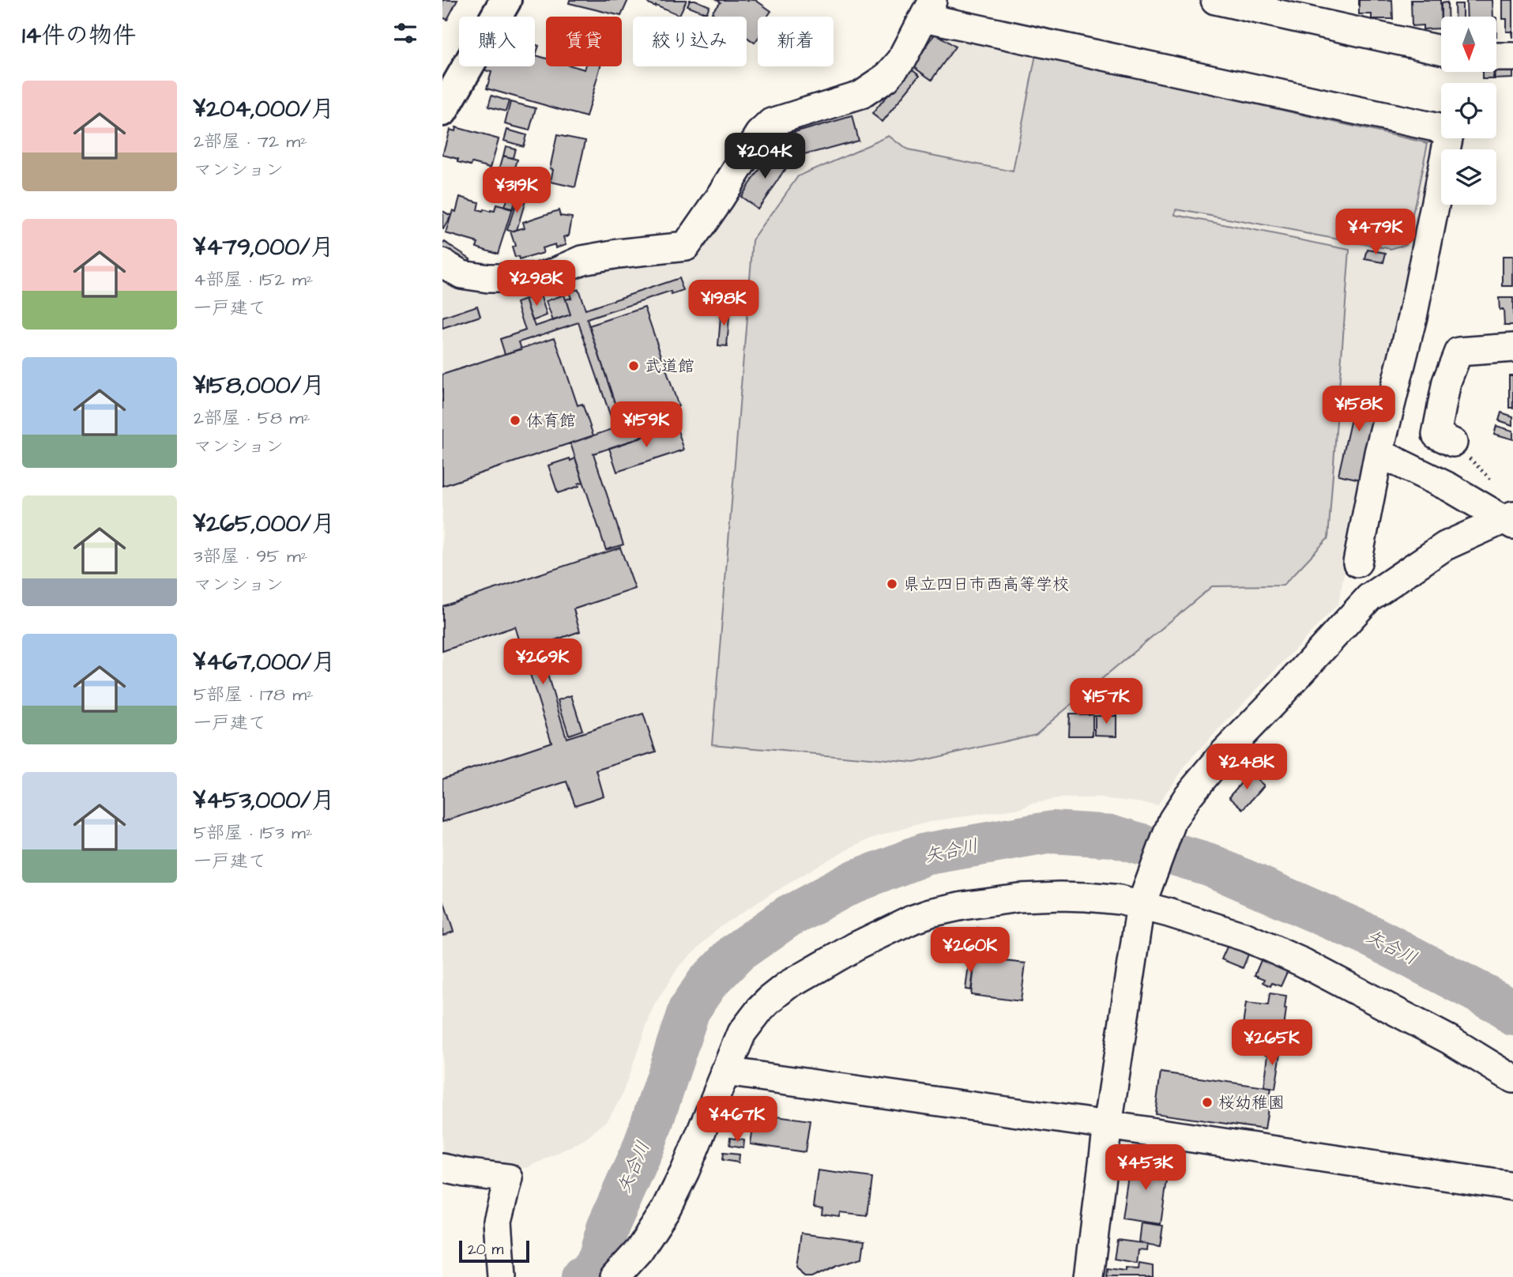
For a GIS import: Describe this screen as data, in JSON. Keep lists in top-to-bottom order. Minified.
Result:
{"water":["矢合川"],"places":["武道館","体育館","県立四日市西高等学校","桜幼稚園"],"scale_bar":"20 m","north":"bottom","page":{"heading":"14件の物件","chip":["購入","賃貸","絞り込み","新着"],"list":[{"name":"¥204,000/月","note":"2部屋 · 72 m² · マンション"},{"name":"¥479,000/月","note":"4部屋 · 152 m² · 一戸建て"},{"name":"¥158,000/月","note":"2部屋 · 58 m² · マンション"},{"name":"¥265,000/月","note":"3部屋 · 95 m² · マンション"},{"name":"¥467,000/月","note":"5部屋 · 178 m² · 一戸建て"},{"name":"¥453,000/月","note":"5部屋 · 153 m² · 一戸建て"}],"price":["¥204K","¥319K","¥479K","¥298K","¥198K","¥158K","¥159K","¥269K","¥157K","¥248K","¥260K","¥265K","¥467K","¥453K"],"scale":"20 m"}}
